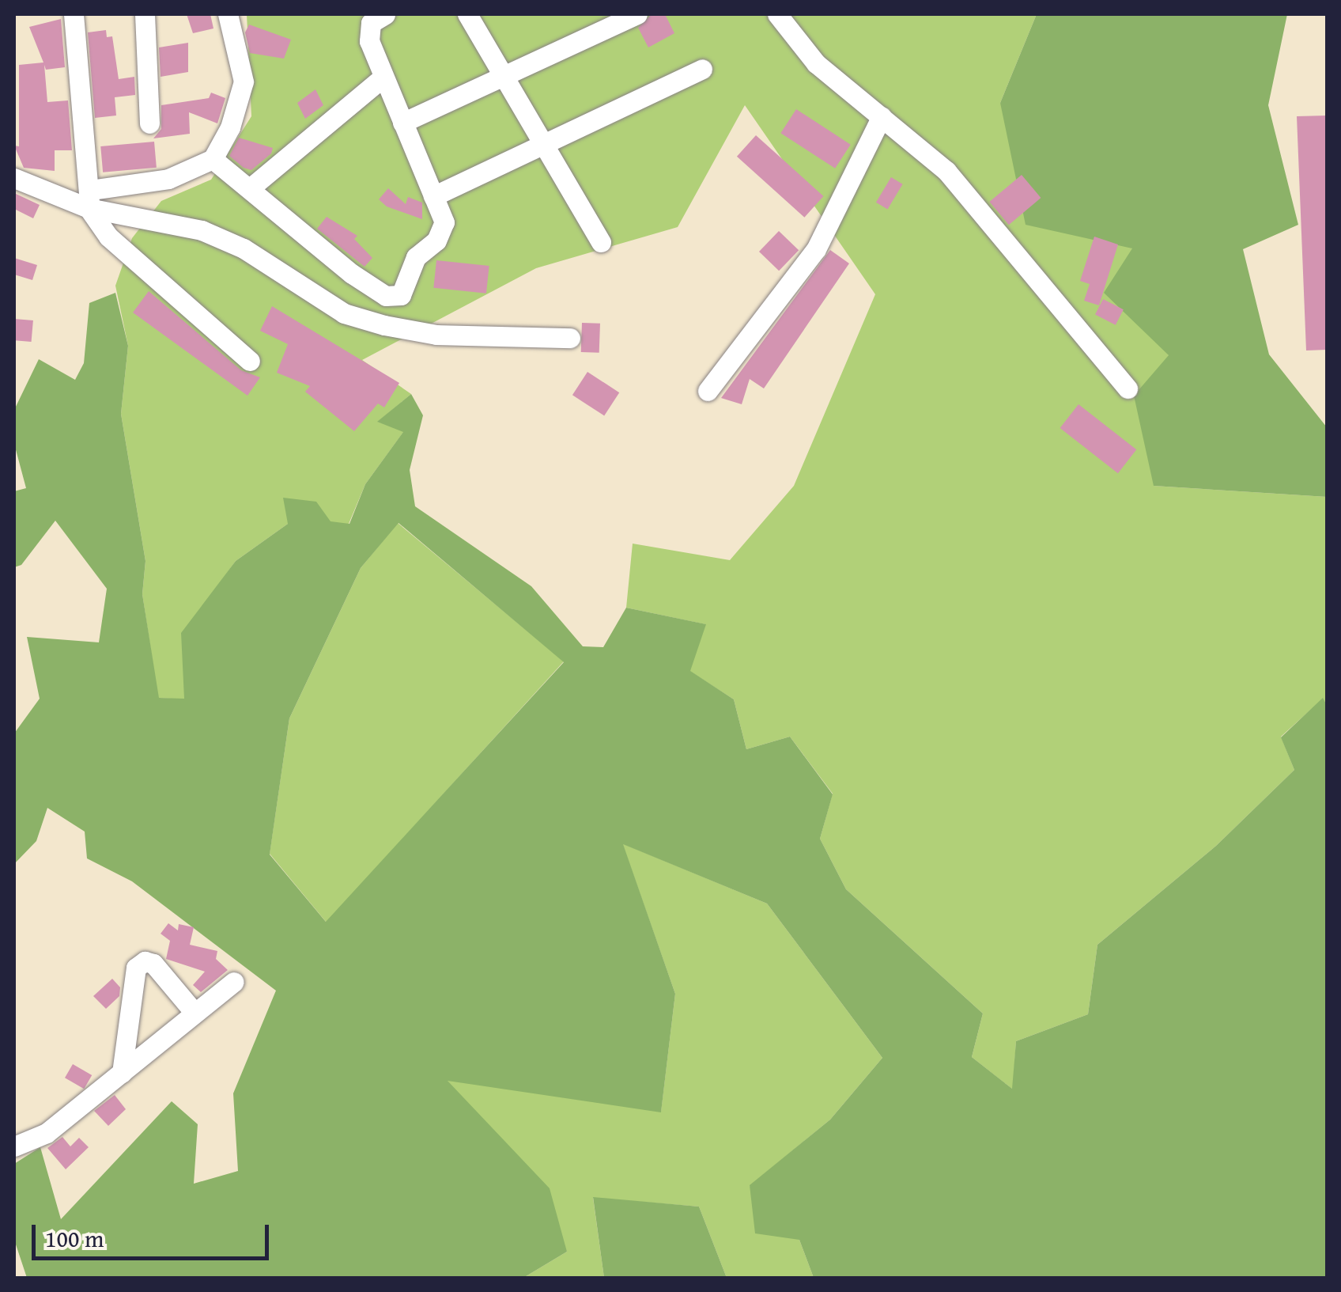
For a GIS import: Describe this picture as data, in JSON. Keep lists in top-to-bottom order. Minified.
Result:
{"scale_bar":"100 m"}
